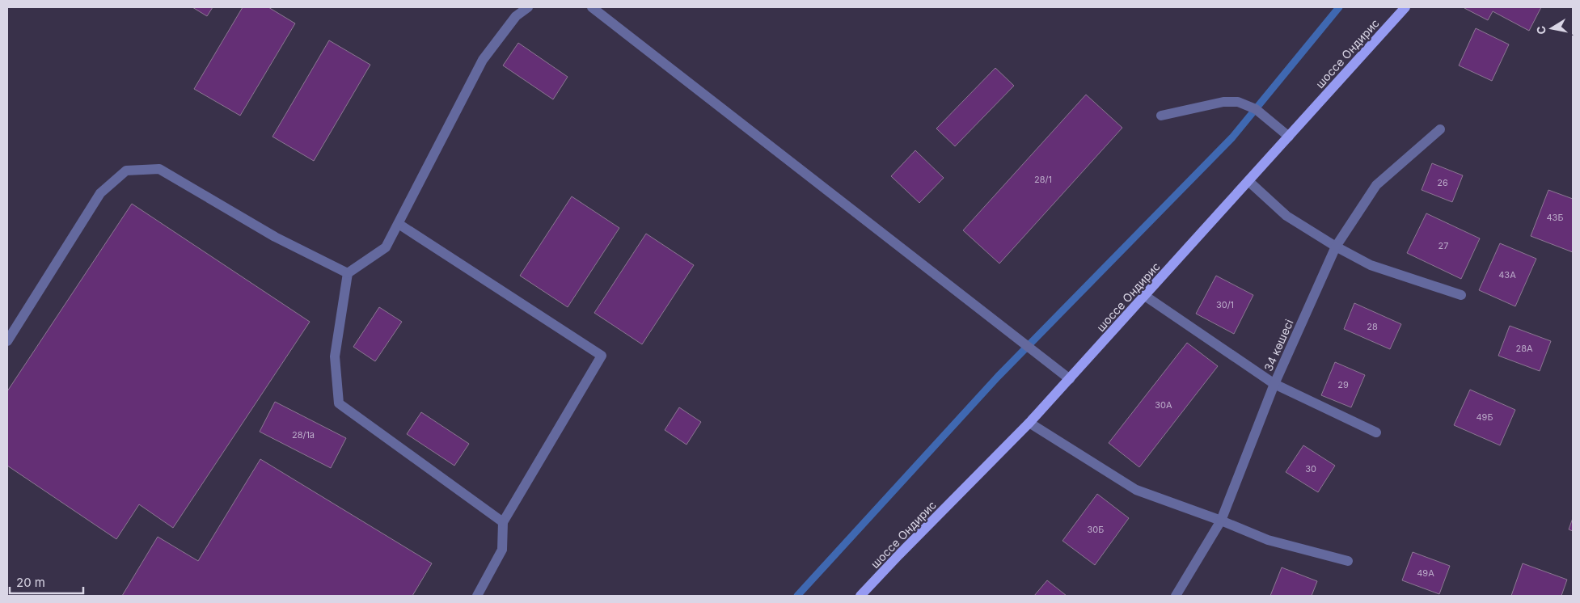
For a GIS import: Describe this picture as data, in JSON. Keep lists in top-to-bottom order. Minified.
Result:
{"streets":{"main road":["шоссе Ондирис"],"street":["34 көшесі"]},"house_numbers":["28/1","26","43Б","27","43А","30/1","28","28А","29","30А","49Б","28/1а","30","30Б","49А"],"scale_bar":"20 m","north":"left"}
